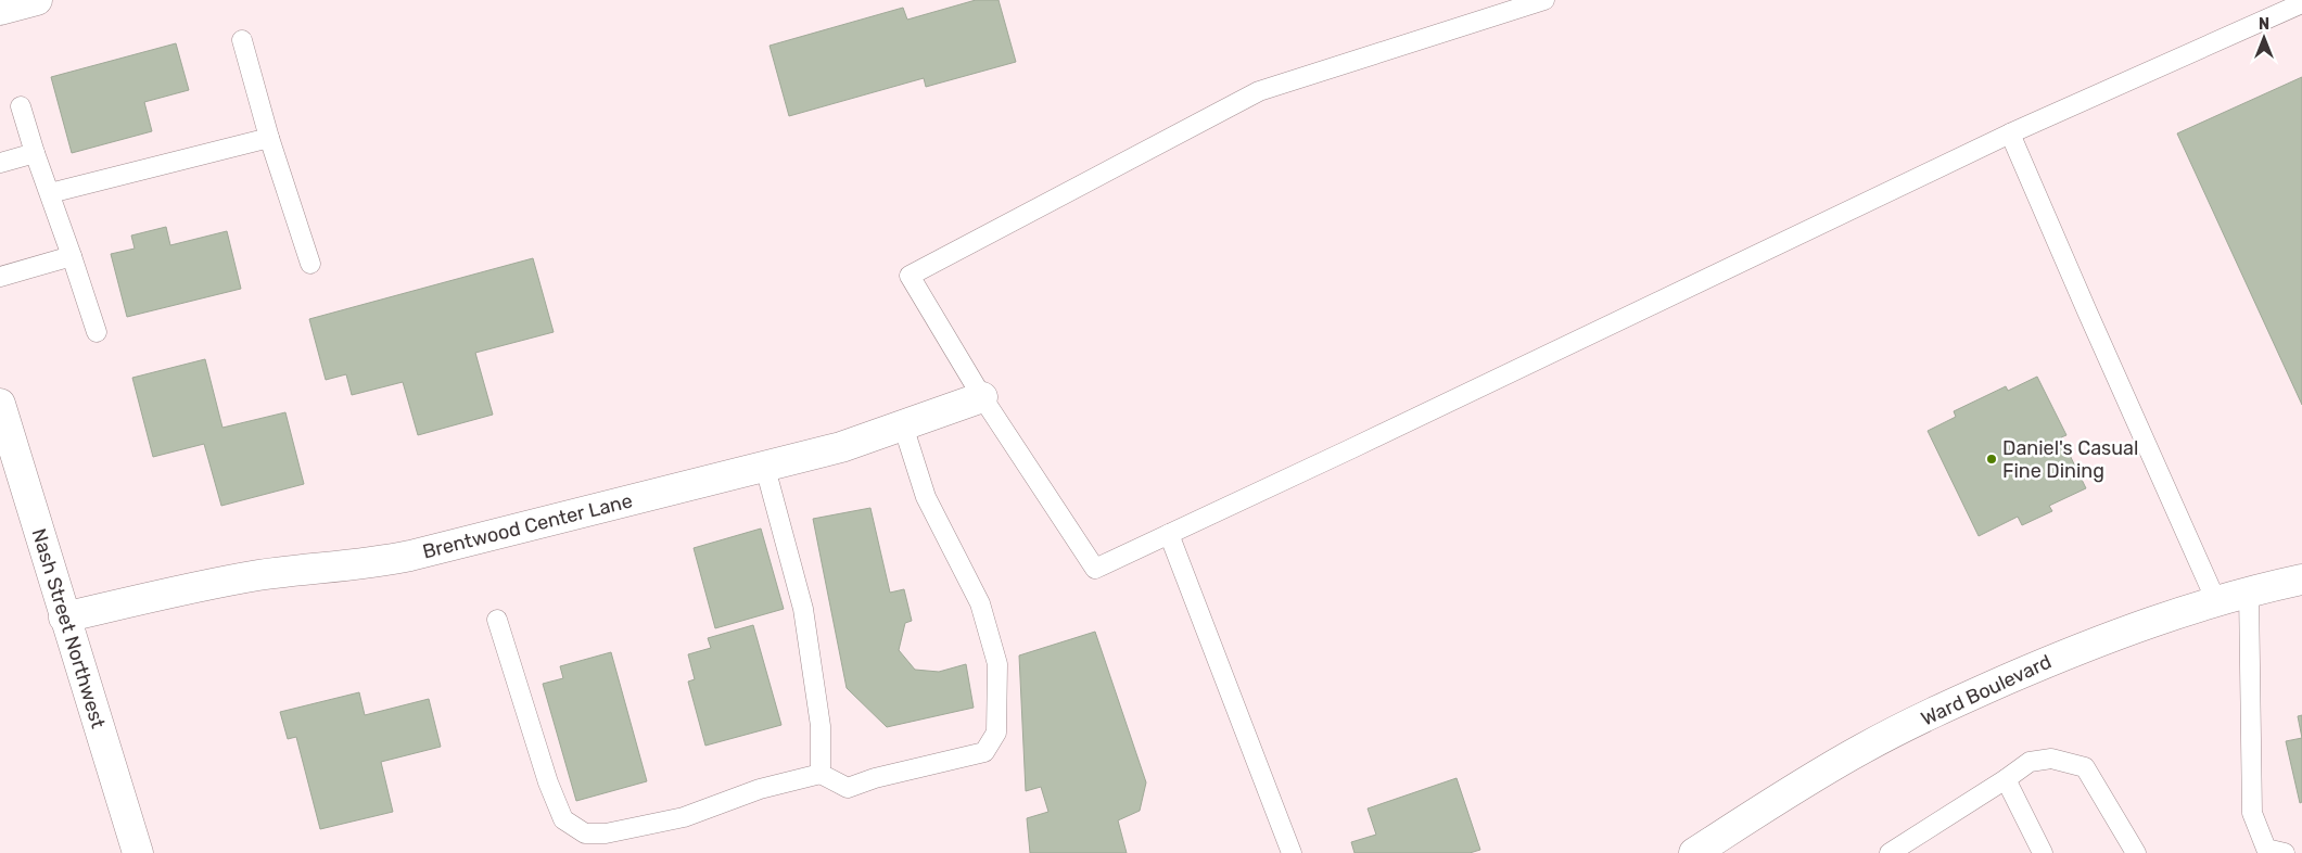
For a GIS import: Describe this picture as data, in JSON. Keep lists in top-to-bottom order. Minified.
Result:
{"streets":{"main road":["Brentwood Center Lane","Nash Street Northwest","Ward Boulevard"]},"crossings":[["Brentwood Center Lane","Nash Street Northwest"]],"places":["Daniel's Casual Fine Dining"],"north":"top"}
